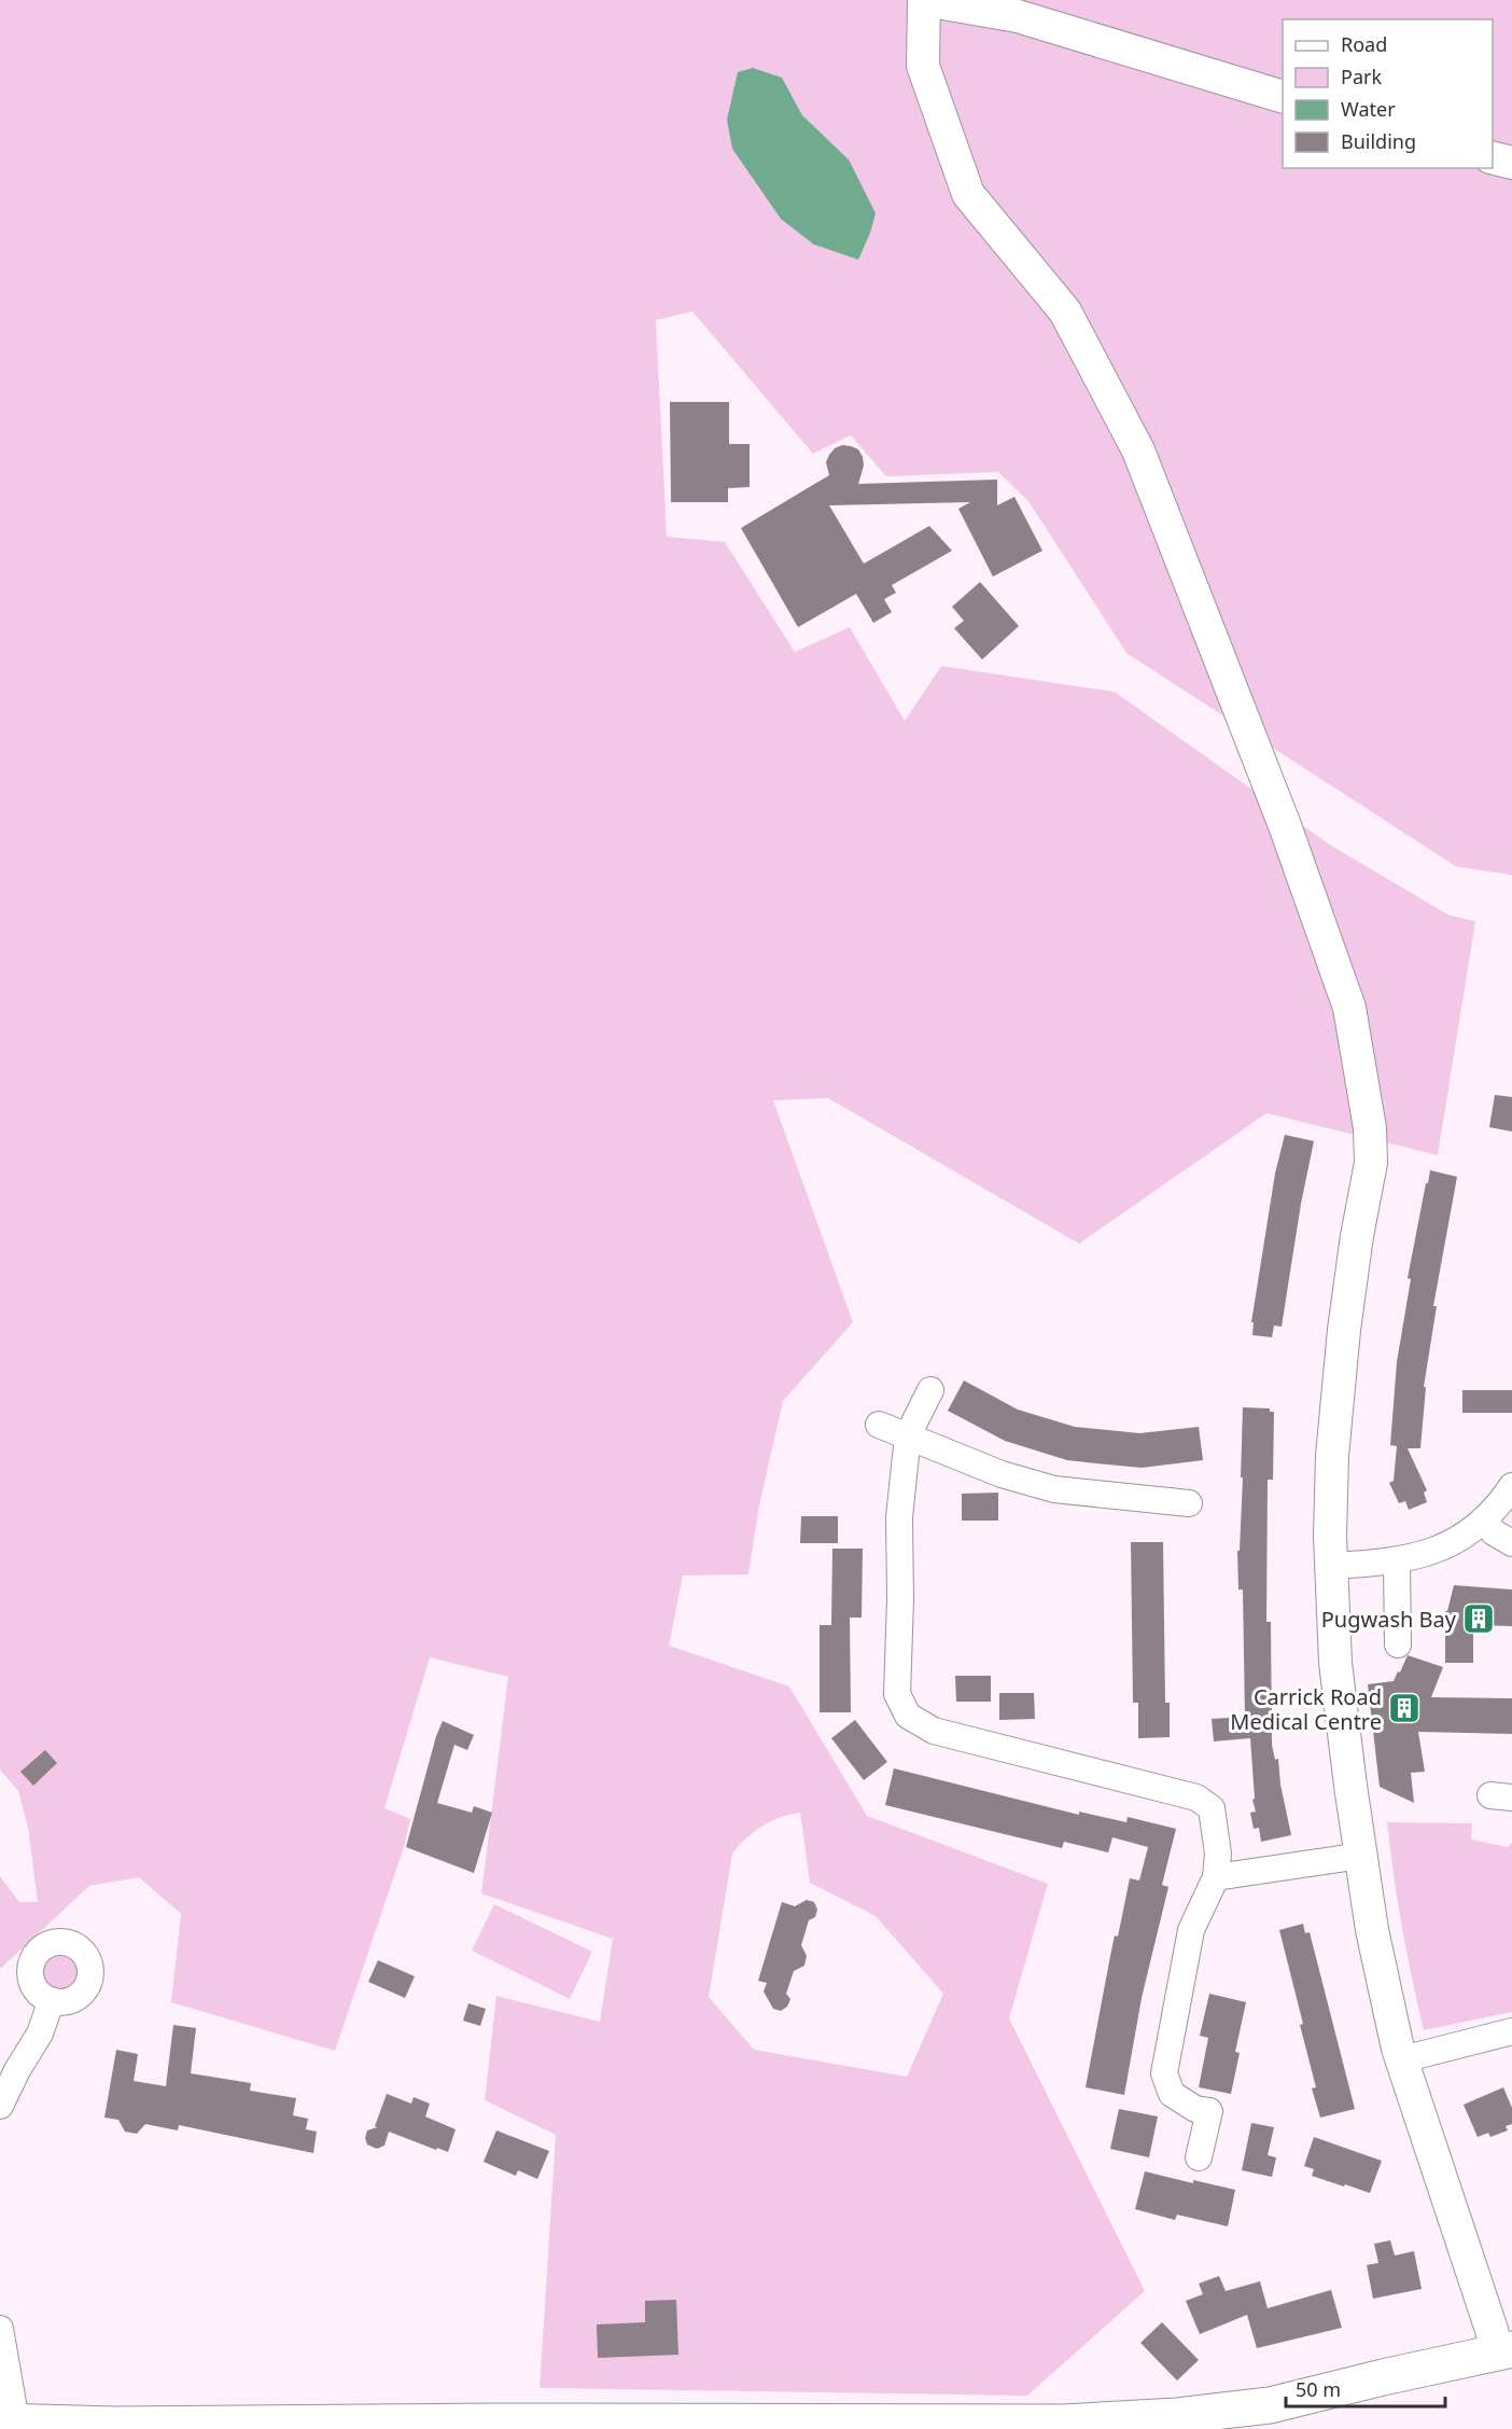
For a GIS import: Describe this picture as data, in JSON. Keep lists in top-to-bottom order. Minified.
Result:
{"places":{"building":["Pugwash Bay","Carrick Road Medical Centre"]},"legend":["Road","Park","Water","Building"],"scale_bar":"50 m"}
